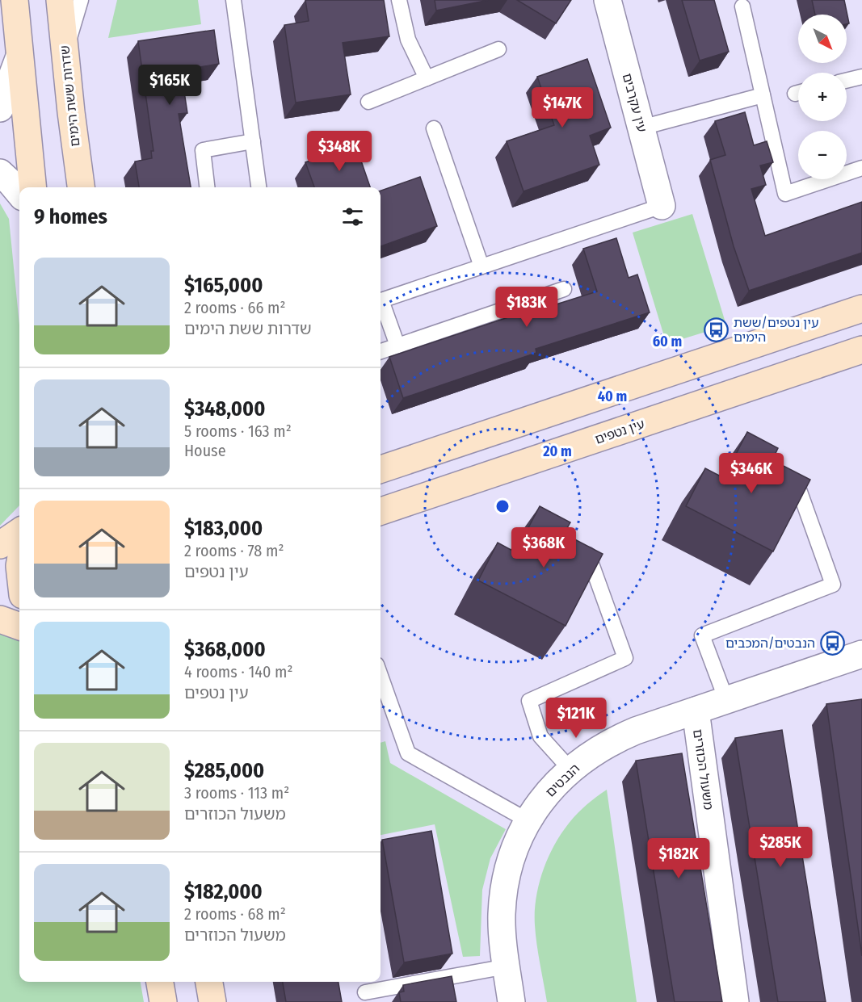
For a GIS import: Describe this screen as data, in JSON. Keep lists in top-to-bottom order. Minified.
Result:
{"streets":{"street":["שדרות ששת הימים","עין עקרבים","עין נטפים","משעול הכוזרים","הנבטים"]},"crossings":[["משעול הכוזרים","הנבטים"]],"places":{"bus stop":["עין נטפים/ששת הימים","הנבטים/המכבים"]},"north":"bottom right","page":{"map_buttons":["+","−"],"price":["$165K","$147K","$348K","$183K","$346K","$368K","$121K","$285K","$182K"],"heading":"9 homes","list":[{"name":"$165,000","note":"2 rooms · 66 m² · שדרות ששת הימים"},{"name":"$348,000","note":"5 rooms · 163 m² · House"},{"name":"$183,000","note":"2 rooms · 78 m² · עין נטפים"},{"name":"$368,000","note":"4 rooms · 140 m² · עין נטפים"},{"name":"$285,000","note":"3 rooms · 113 m² · משעול הכוזרים"},{"name":"$182,000","note":"2 rooms · 68 m² · משעול הכוזרים"}]},"rings":["60 m","40 m","20 m"]}
